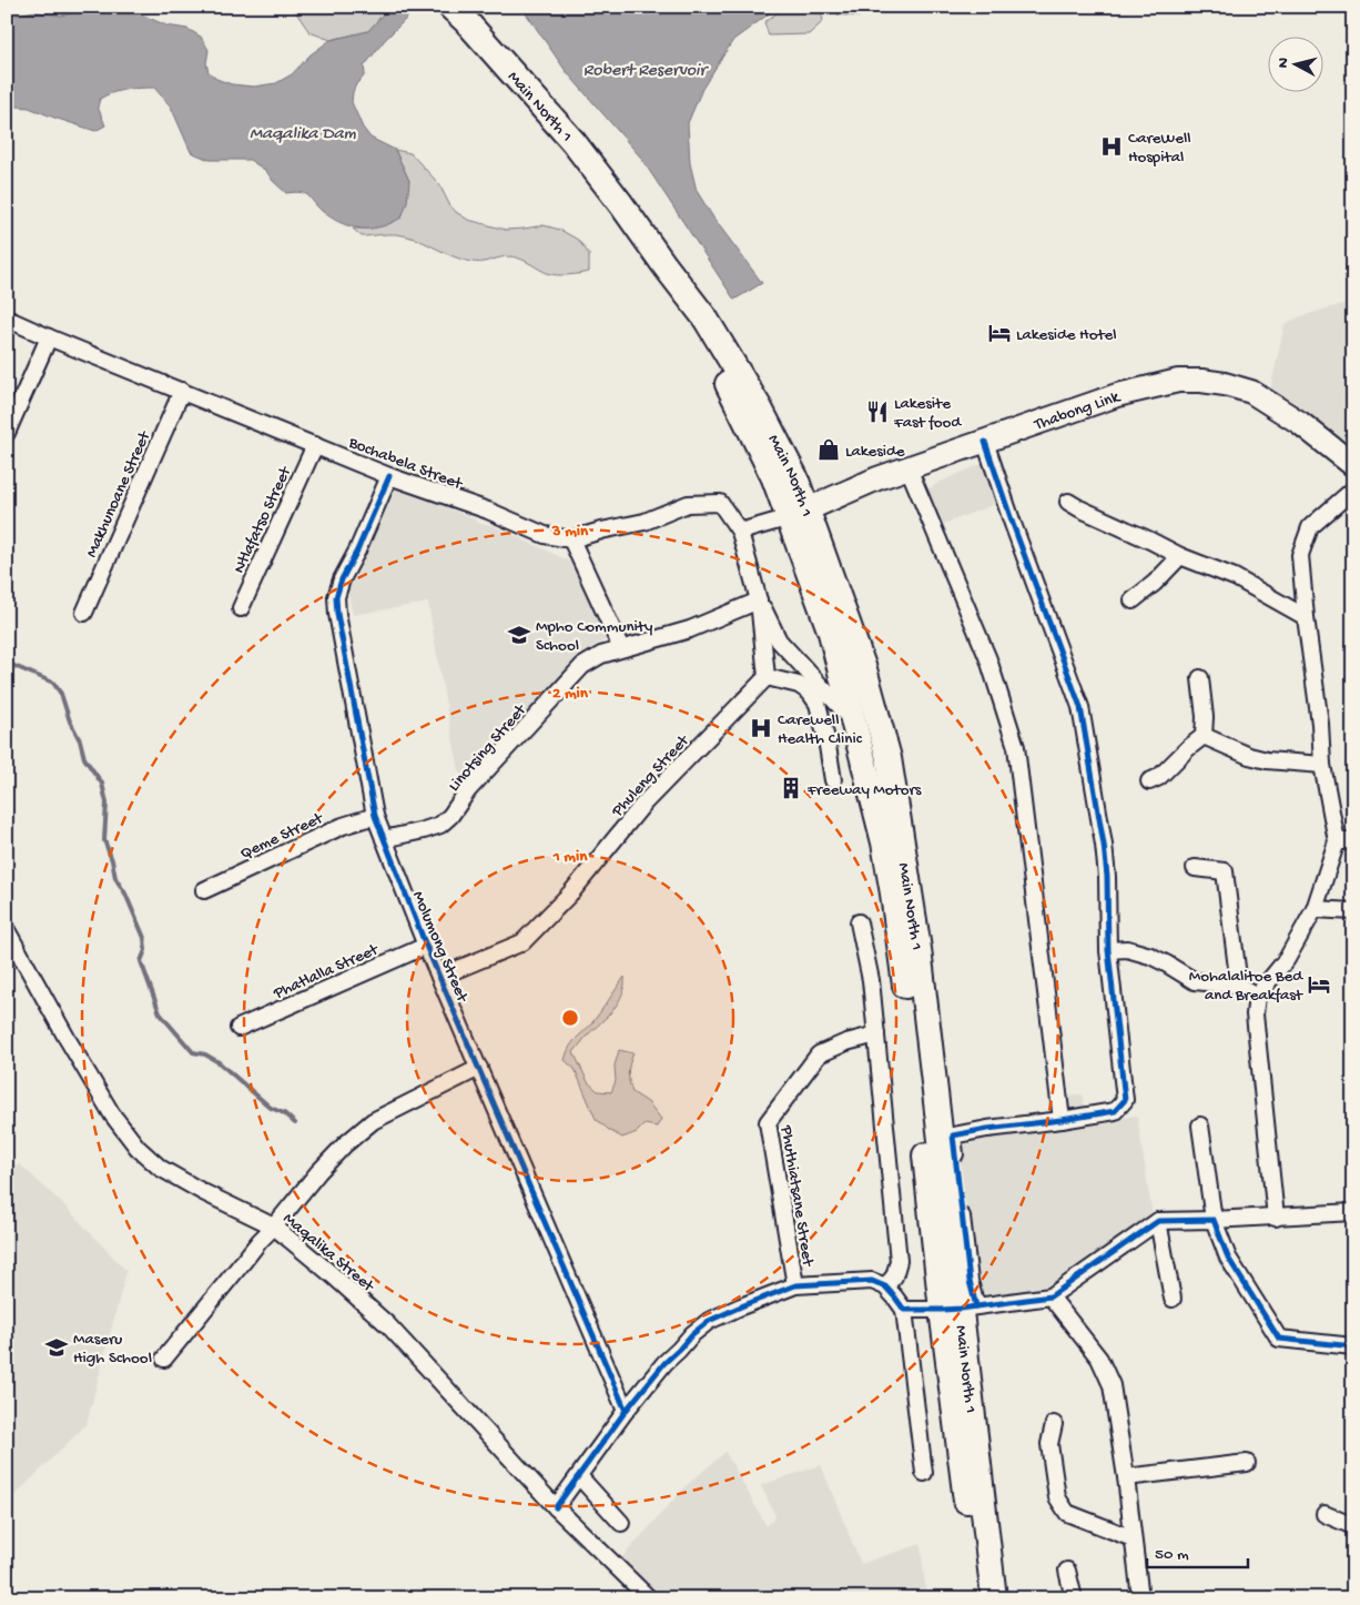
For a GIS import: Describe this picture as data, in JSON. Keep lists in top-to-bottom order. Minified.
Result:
{"streets":{"main road":["Main North 1","Thabong Link"],"street":["Bochabela Street","Makhunoane Street","Ntlafatso Street","Linotsing Street","Phuleng Street","Qeme Street","Molumong Street","Phatlalla Street","Phuthiatsane Street","Maqalika Street"]},"crossings":[["Main North 1","Thabong Link"],["Bochabela Street","Makhunoane Street"],["Bochabela Street","Ntlafatso Street"],["Bochabela Street","Molumong Street"],["Linotsing Street","Molumong Street"],["Phuleng Street","Molumong Street"],["Qeme Street","Molumong Street"],["Molumong Street","Phatlalla Street"]],"water":["Robert Reservoir","Maqalika Dam"],"places":{"hospital":["CareWell Hospital","Carewell Health Clinic"],"hotel":["Lakeside Hotel","Mohalalitoe Bed and Breakfast"],"restaurant":["Lakesite Fast food"],"shop":["Lakeside"],"school or university":["Mpho Community School","Maseru High School"],"building":["Freeway Motors"]},"scale_bar":"50 m","north":"left","rings":["3 min","2 min","1 min"]}
